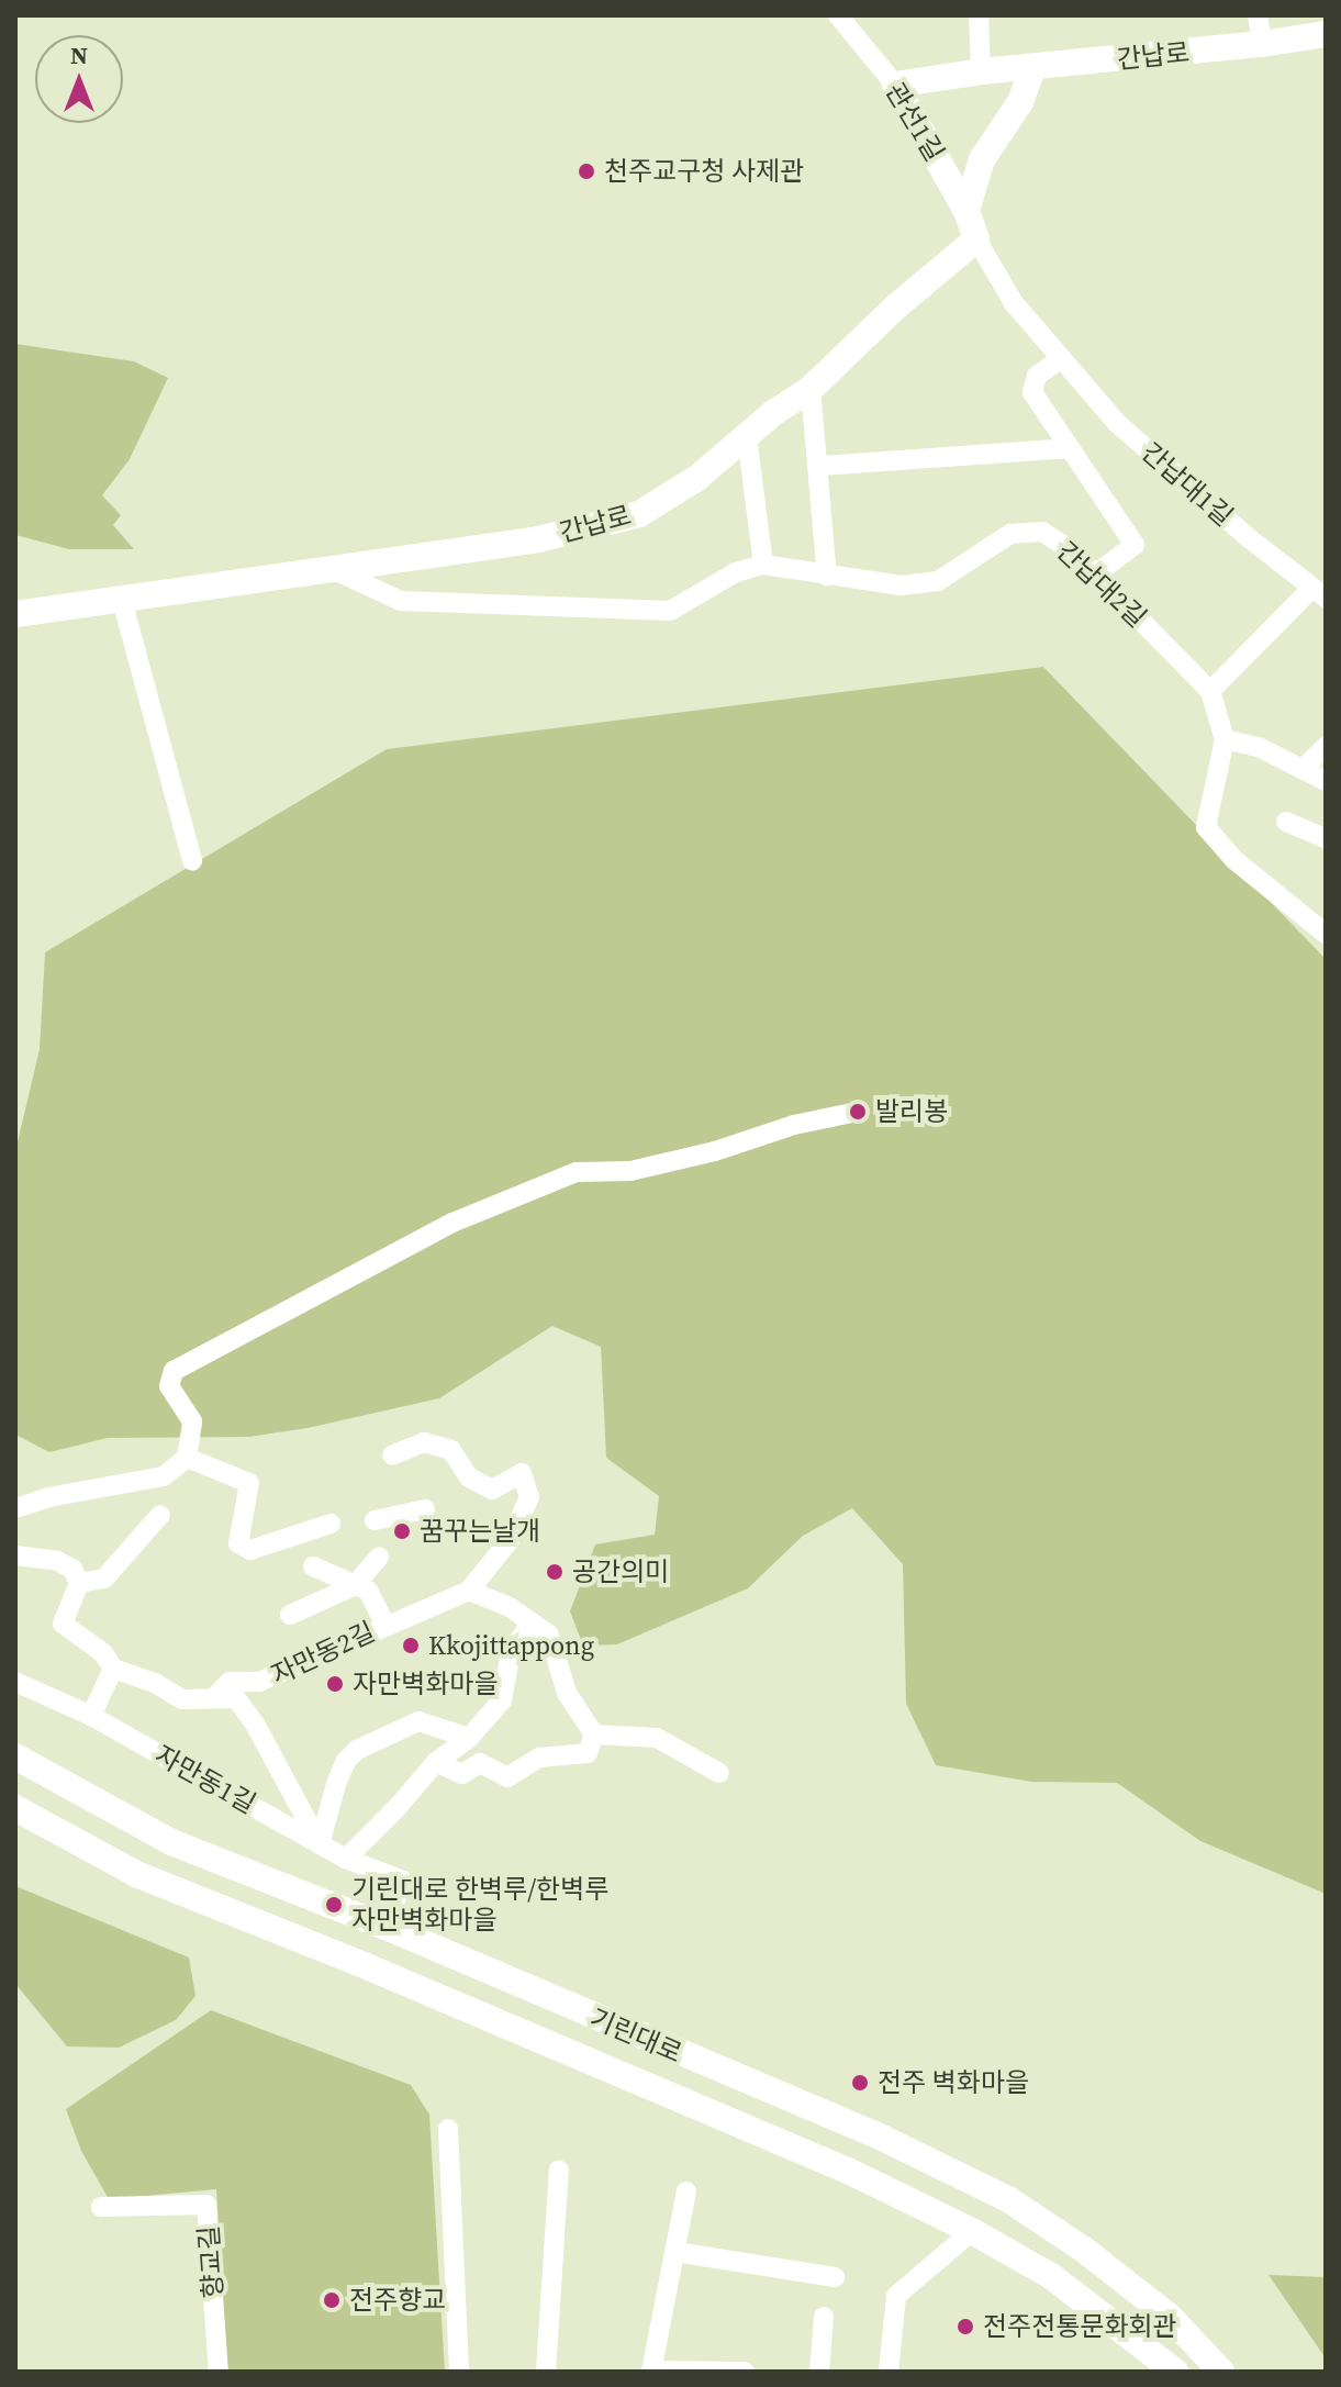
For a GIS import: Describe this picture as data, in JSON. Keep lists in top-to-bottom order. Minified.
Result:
{"streets":{"street":["간납로","관선1길","간납대1길","간납대2길","자만동2길","자만동1길","기린대로","향교길"]},"crossings":[["간납로","관선1길"],["간납로","간납대1길"],["관선1길","간납대1길"],["자만동2길","자만동1길"],["자만동1길","기린대로"]],"places":["천주교구청 사제관","발리봉","꿈꾸는날개","공간의미","Kkojittappong","자만벽화마을","기린대로 한벽루/한벽루 자만벽화마을","전주 벽화마을","전주향교","전주전통문화회관"],"north":"top"}
